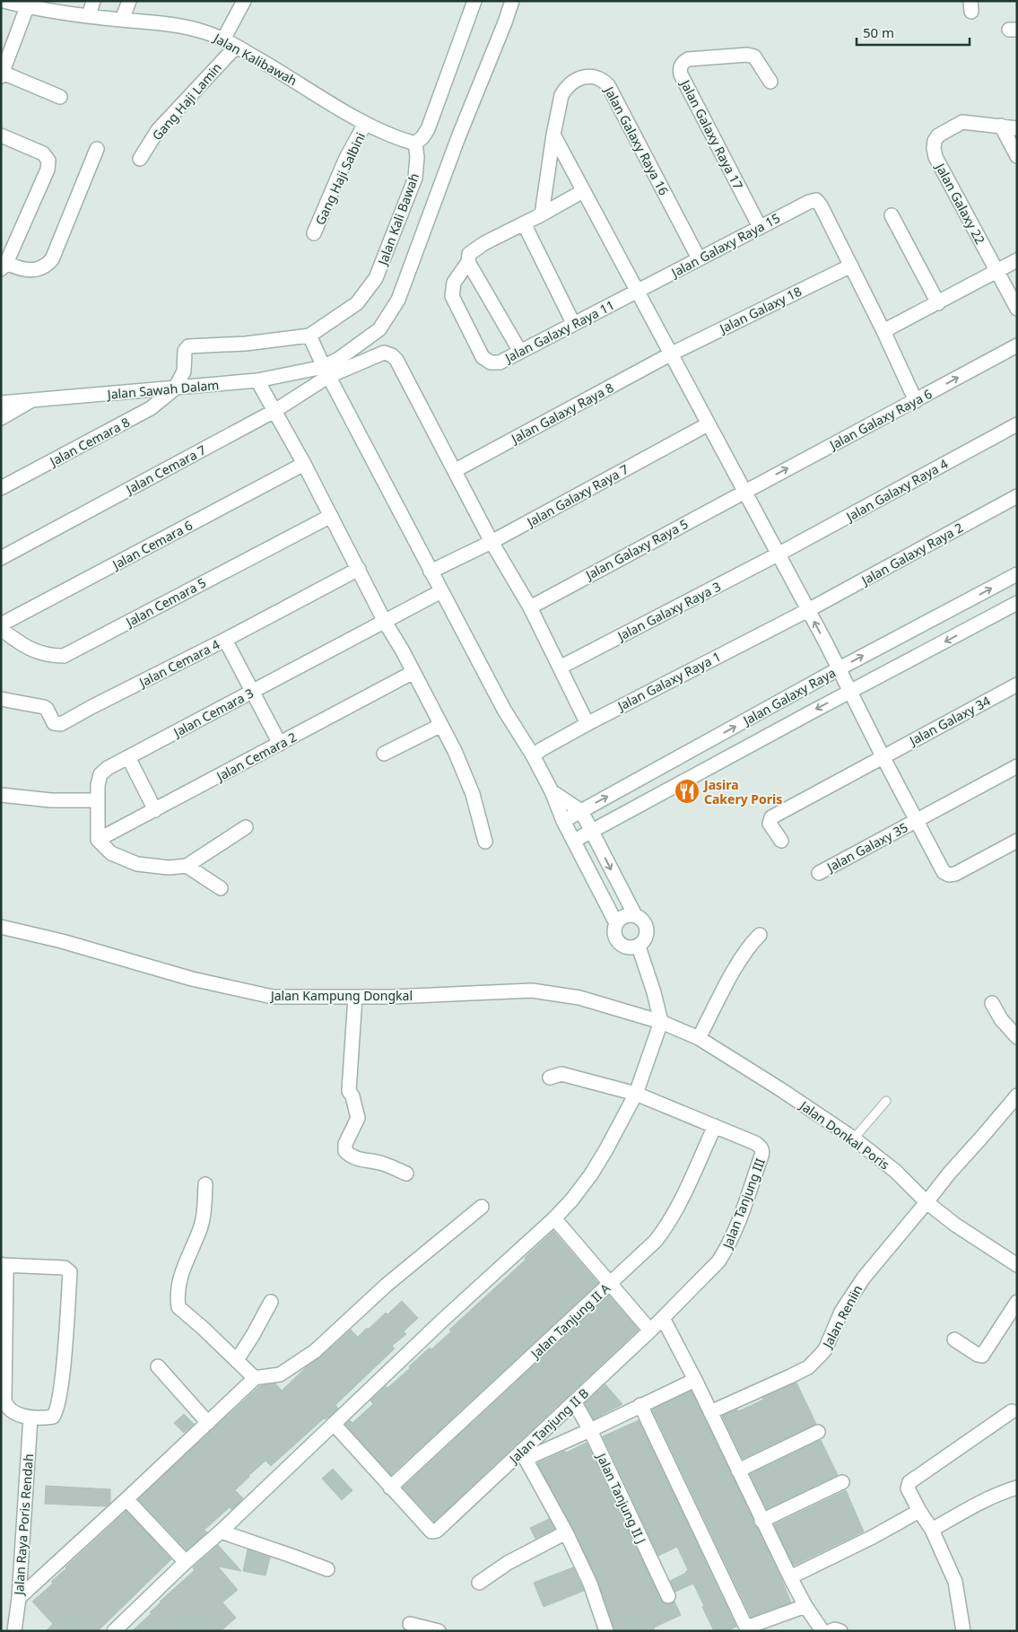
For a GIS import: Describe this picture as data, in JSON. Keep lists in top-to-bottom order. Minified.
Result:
{"streets":{"street":["Jalan Kalibawah","Gang Haji Lamin","Jalan Galaxy Raya 17","Jalan Galaxy Raya 16","Gang Haji Salbini","Jalan Galaxy 22","Jalan Kali Bawah","Jalan Galaxy Raya 15","Jalan Galaxy 18","Jalan Galaxy Raya 11","Jalan Sawah Dalam","Jalan Galaxy Raya 8","Jalan Galaxy Raya 6","Jalan Cemara 8","Jalan Cemara 7","Jalan Galaxy Raya 4","Jalan Galaxy Raya 7","Jalan Cemara 6","Jalan Galaxy Raya 5","Jalan Galaxy Raya 2","Jalan Cemara 5","Jalan Galaxy Raya 3","Jalan Cemara 4","Jalan Galaxy Raya 1","Jalan Galaxy Raya","Jalan Cemara 3","Jalan Galaxy 34","Jalan Cemara 2","Jalan Galaxy 35","Jalan Kampung Dongkal","Jalan Donkal Poris","Jalan Tanjung III","Jalan Reniin","Jalan Tanjung II A","Jalan Tanjung II B","Jalan Tanjung II J","Jalan Raya Poris Rendah"]},"crossings":[["Jalan Kalibawah","Gang Haji Lamin"],["Jalan Kalibawah","Gang Haji Salbini"],["Jalan Kalibawah","Jalan Kali Bawah"],["Jalan Galaxy Raya 17","Jalan Galaxy Raya 15"],["Jalan Galaxy Raya 16","Jalan Galaxy Raya 15"],["Jalan Galaxy Raya 15","Jalan Galaxy 18"],["Jalan Galaxy Raya 15","Jalan Galaxy Raya 11"],["Jalan Galaxy 18","Jalan Galaxy Raya 8"],["Jalan Sawah Dalam","Jalan Cemara 8"],["Jalan Sawah Dalam","Jalan Cemara 7"],["Jalan Galaxy Raya 6","Jalan Galaxy Raya 5"],["Jalan Galaxy Raya 4","Jalan Galaxy Raya 3"],["Jalan Galaxy Raya 2","Jalan Galaxy Raya 1"],["Jalan Cemara 3","Jalan Cemara 2"],["Jalan Kampung Dongkal","Jalan Donkal Poris"],["Jalan Donkal Poris","Jalan Reniin"],["Jalan Tanjung III","Jalan Tanjung II A"],["Jalan Tanjung III","Jalan Tanjung II B"],["Jalan Tanjung II A","Jalan Tanjung II B"],["Jalan Tanjung II B","Jalan Tanjung II J"]],"places":{"restaurant":["Jasira Cakery Poris"]},"scale_bar":"50 m"}
